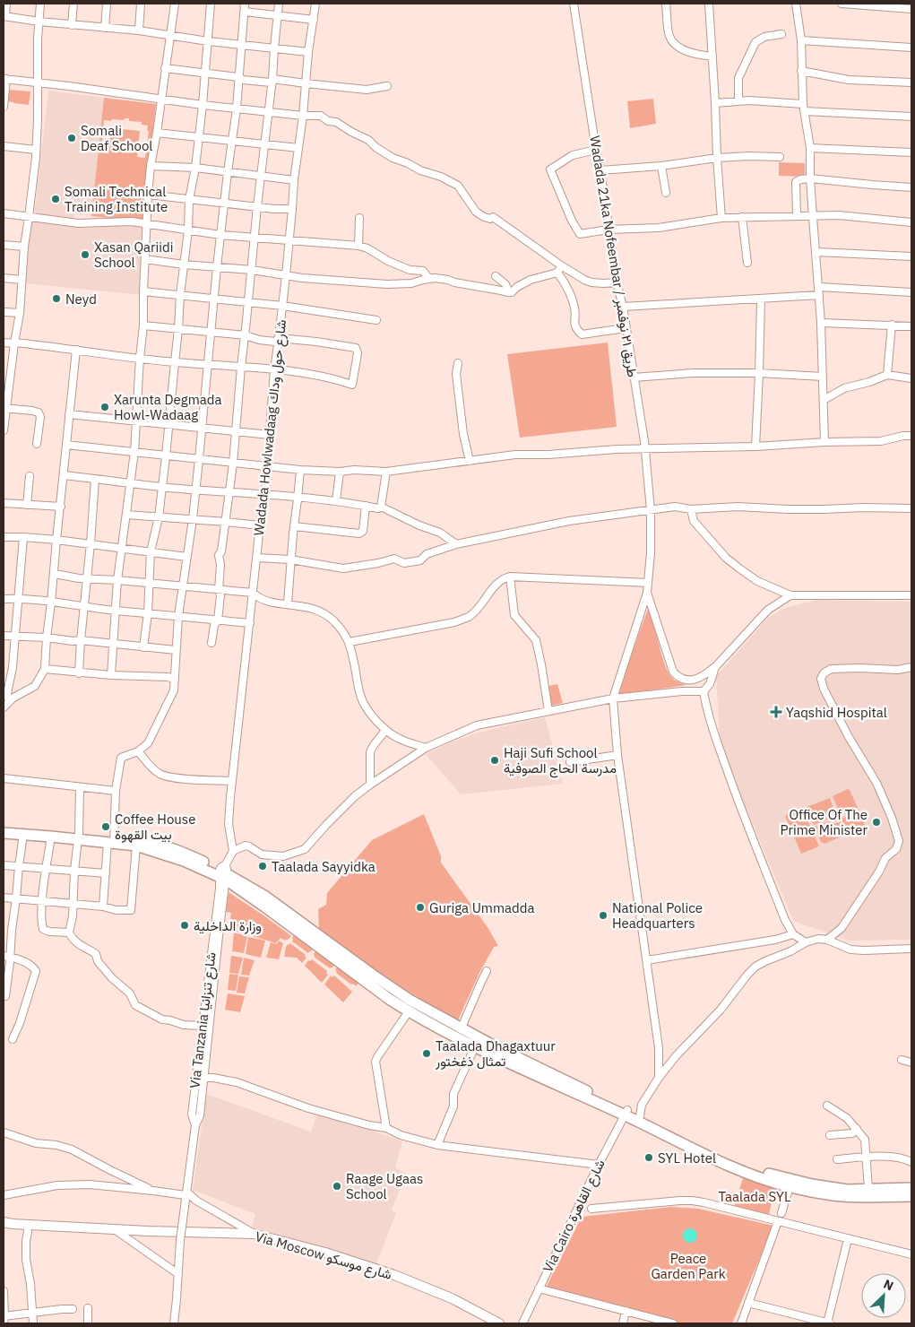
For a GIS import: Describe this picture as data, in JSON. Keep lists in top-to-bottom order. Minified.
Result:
{"streets":{"main road":["Via Moscow شارع موسكو"],"street":["Wadada 21ka Nofeembar / طريق ٢١ نوفمبر","Wadada Howlwadaag شارع حول وداك","Via Tanzania شارع تنزانيا","Via Cairo شارع القاهرة"]},"crossings":[["Wadada Howlwadaag شارع حول وداك","Via Tanzania شارع تنزانيا"]],"parks":["Taalada SYL","Peace Garden Park"],"places":{"other":["Somali Deaf School","Somali Technical Training Institute","Xasan Qariidi School","Neyd","Xarunta Degmada Howl-Wadaag","Haji Sufi School مدرسة الحاج الصوفية","Office Of The Prime Minister","Coffee House بيت القهوة","Taalada Sayyidka","Guriga Ummadda","National Police Headquarters","وزارة الداخلية","Taalada Dhagaxtuur تمثال ذغختور","SYL Hotel","Raage Ugaas School"],"health":["Yaqshid Hospital"]},"north":"top right"}
